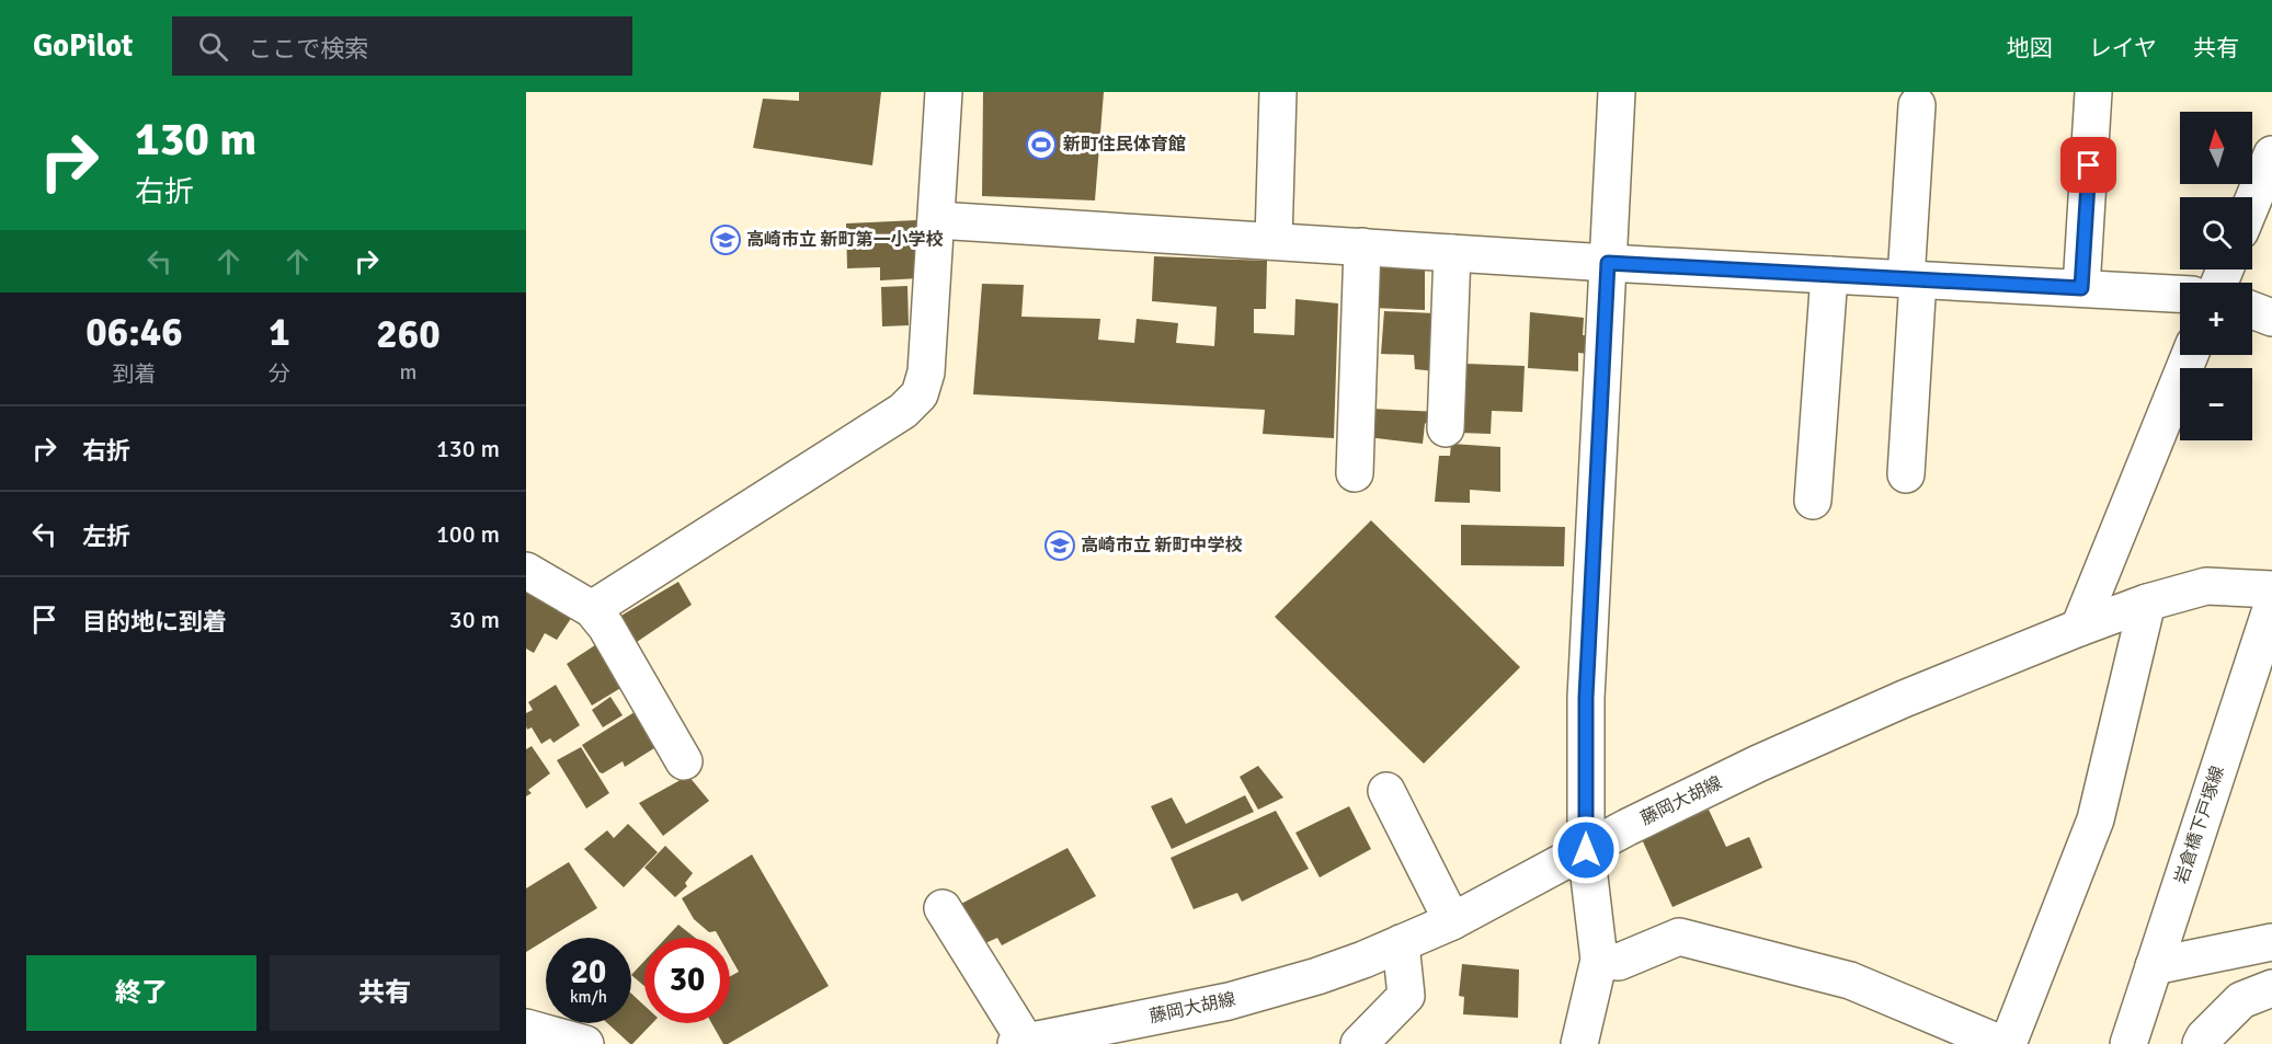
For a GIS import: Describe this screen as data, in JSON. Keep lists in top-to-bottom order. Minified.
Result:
{"streets":{"street":["藤岡大胡線","岩倉橋下戸塚線"]},"places":{"sports":["新町住民体育館"],"school or university":["高崎市立 新町第一小学校","高崎市立 新町中学校"]},"north":"top","page":{"header":"GoPilot","search":"ここで検索","nav":["地図","レイヤ","共有"],"turn":["130 m","右折"],"map_buttons":["+","−"],"eta":["06:46","到着","1","分","260","m"],"list":[{"name":"右折","value":"130 m"},{"name":"左折","value":"100 m"},{"name":"目的地に到着","value":"30 m"}],"speed":"20 km/h","limit":"30","buttons":["終了","共有"]}}
